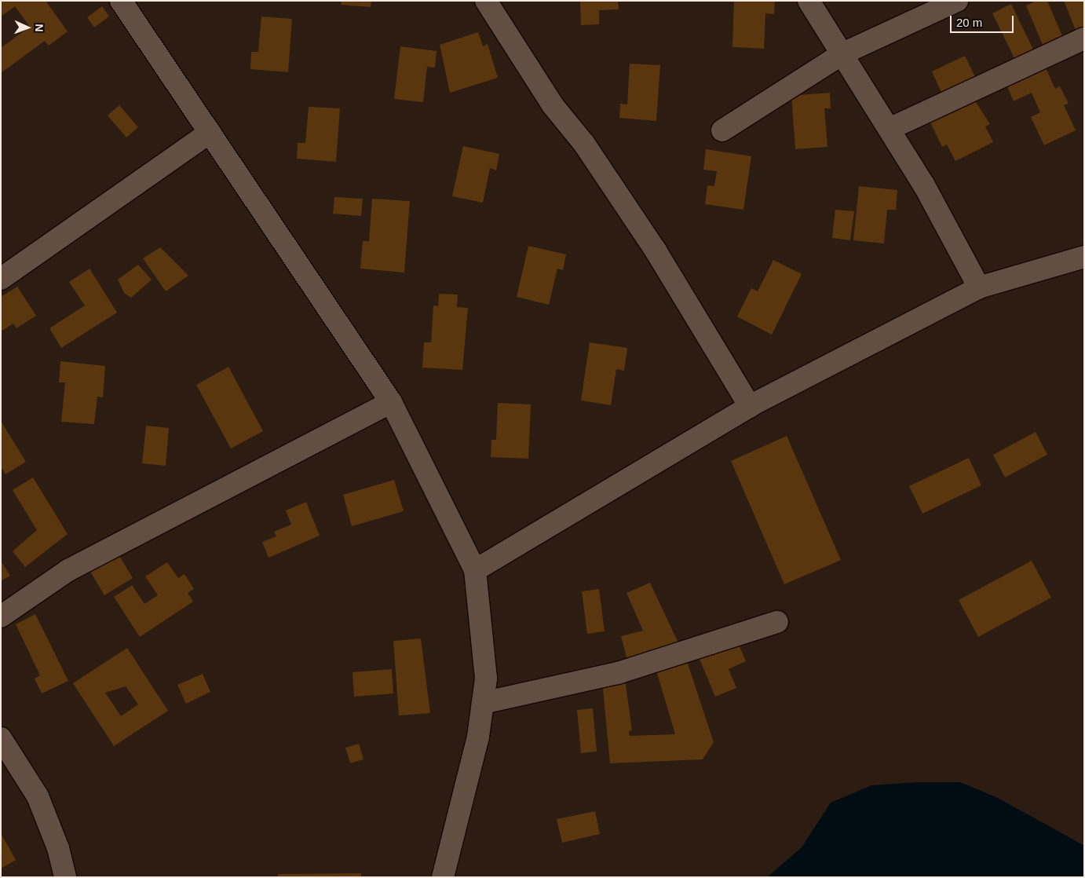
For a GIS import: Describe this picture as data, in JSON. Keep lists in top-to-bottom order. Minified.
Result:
{"scale_bar":"20 m","north":"right"}
